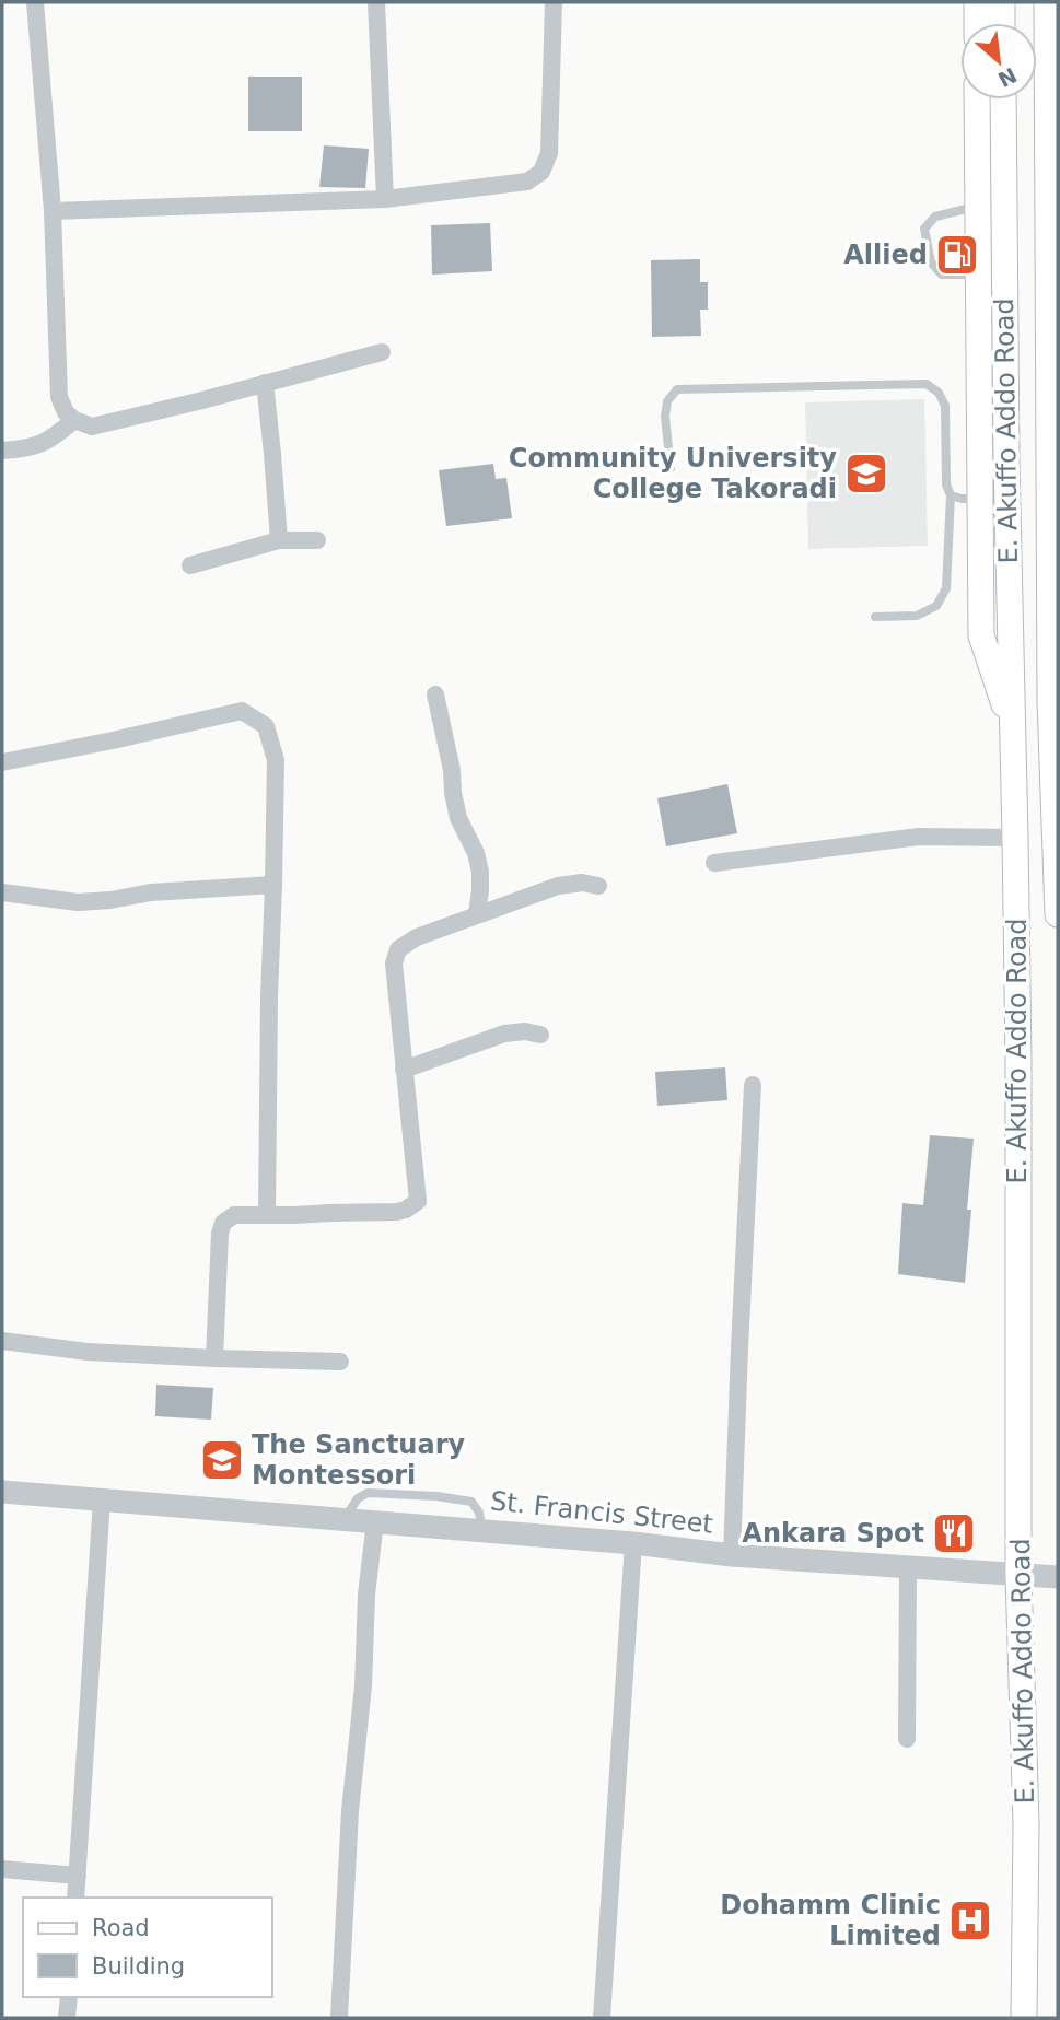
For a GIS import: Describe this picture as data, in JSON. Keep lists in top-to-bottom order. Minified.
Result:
{"streets":{"main road":["E. Akuffo Addo Road"],"street":["St. Francis Street"]},"crossings":[["E. Akuffo Addo Road","St. Francis Street"]],"places":{"fuel station":["Allied"],"school or university":["Community University College Takoradi","The Sanctuary Montessori"],"restaurant":["Ankara Spot"],"hospital":["Dohamm Clinic Limited"]},"legend":["Road","Building"],"north":"bottom right"}
